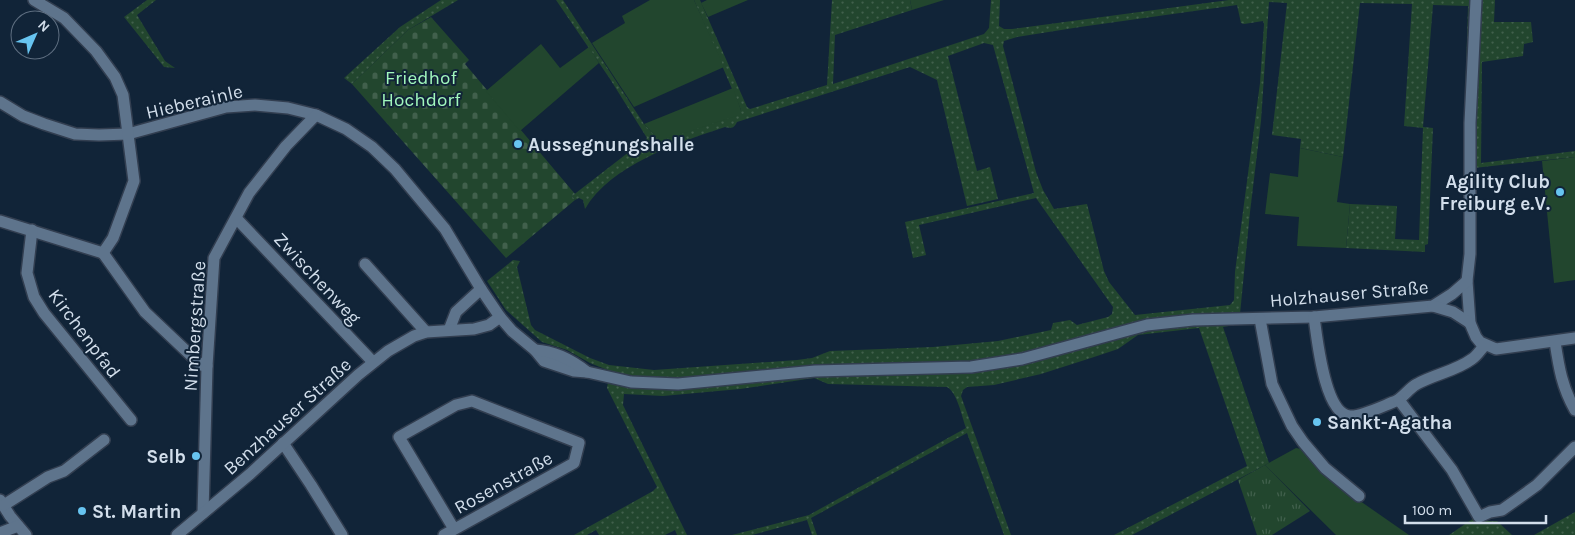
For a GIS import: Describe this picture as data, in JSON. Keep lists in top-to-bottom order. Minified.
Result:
{"streets":{"street":["Hieberainle","Zwischenweg","Holzhauser Straße","Nimbergstraße","Kirchenpfad","Benzhauser Straße","Rosenstraße"]},"crossings":[["Hieberainle","Holzhauser Straße"],["Hieberainle","Nimbergstraße"],["Hieberainle","Benzhauser Straße"],["Zwischenweg","Nimbergstraße"],["Zwischenweg","Benzhauser Straße"],["Nimbergstraße","Benzhauser Straße"]],"parks":["Friedhof Hochdorf"],"places":["Aussegnungshalle","Agility Club Freiburg e.V.","Sankt-Agatha","Selb","St. Martin"],"scale_bar":"100 m","north":"top right"}
